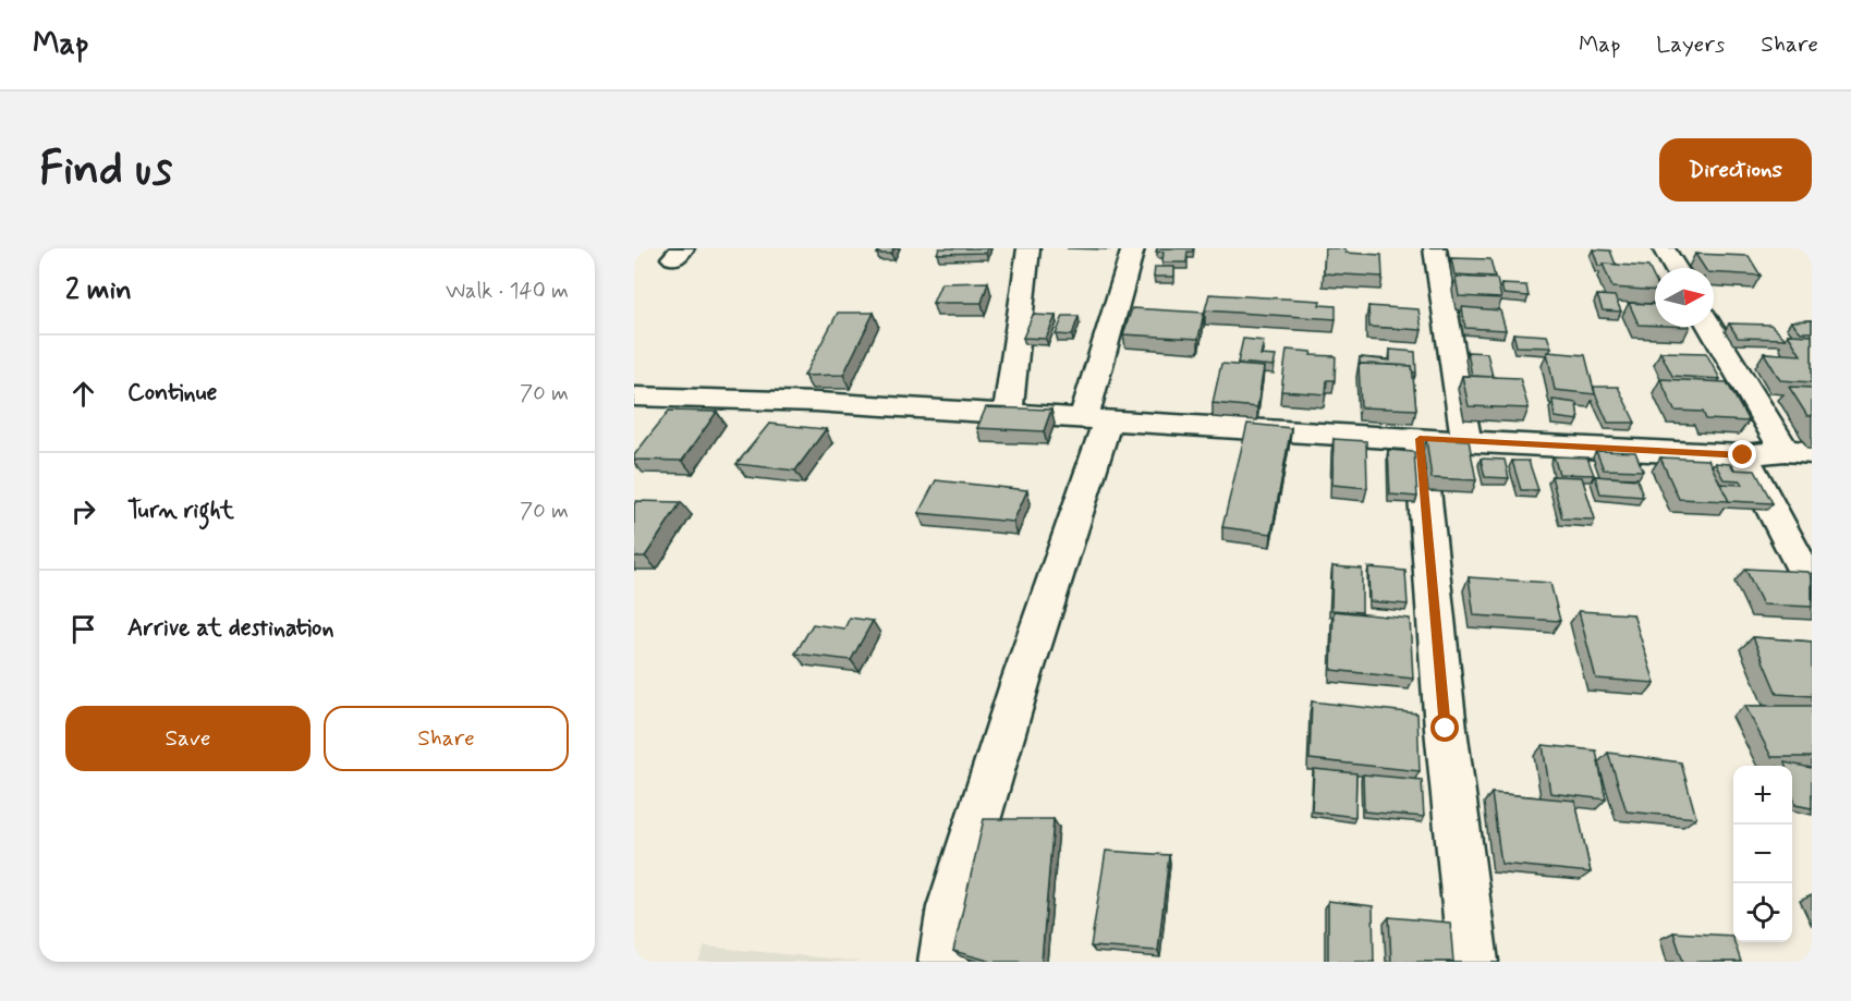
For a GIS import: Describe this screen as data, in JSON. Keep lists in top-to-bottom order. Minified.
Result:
{"north":"right","page":{"header":"Map","nav":["Map","Layers","Share"],"buttons":["Directions",["Save","Share"]],"title":"Find us","heading":["2 min","Walk · 140 m"],"list":[["Continue","70 m"],["Turn right","70 m"],"Arrive at destination"],"map_buttons":["+","−"]}}
